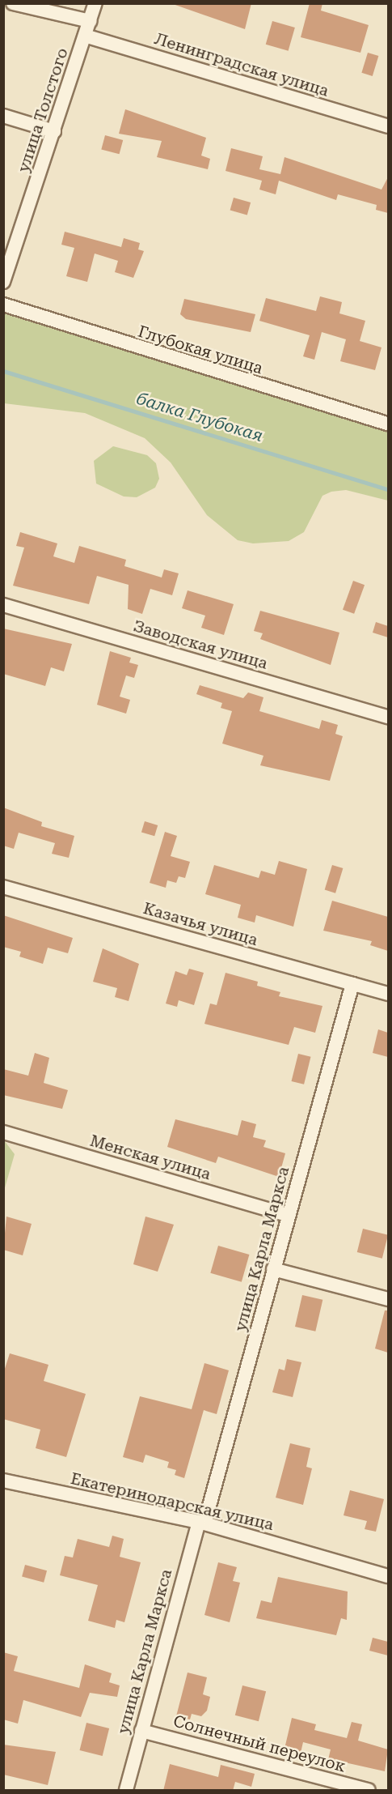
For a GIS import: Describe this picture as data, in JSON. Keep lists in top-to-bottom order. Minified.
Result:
{"streets":{"street":["Ленинградская улица","улица Толстого","Глубокая улица","Заводская улица","Казачья улица","Менская улица","улица Карла Маркса","Екатеринодарская улица","Солнечный переулок"]},"crossings":[["Ленинградская улица","улица Толстого"],["Казачья улица","улица Карла Маркса"],["Менская улица","улица Карла Маркса"],["улица Карла Маркса","Екатеринодарская улица"],["улица Карла Маркса","Солнечный переулок"]],"water":["балка Глубокая"]}
